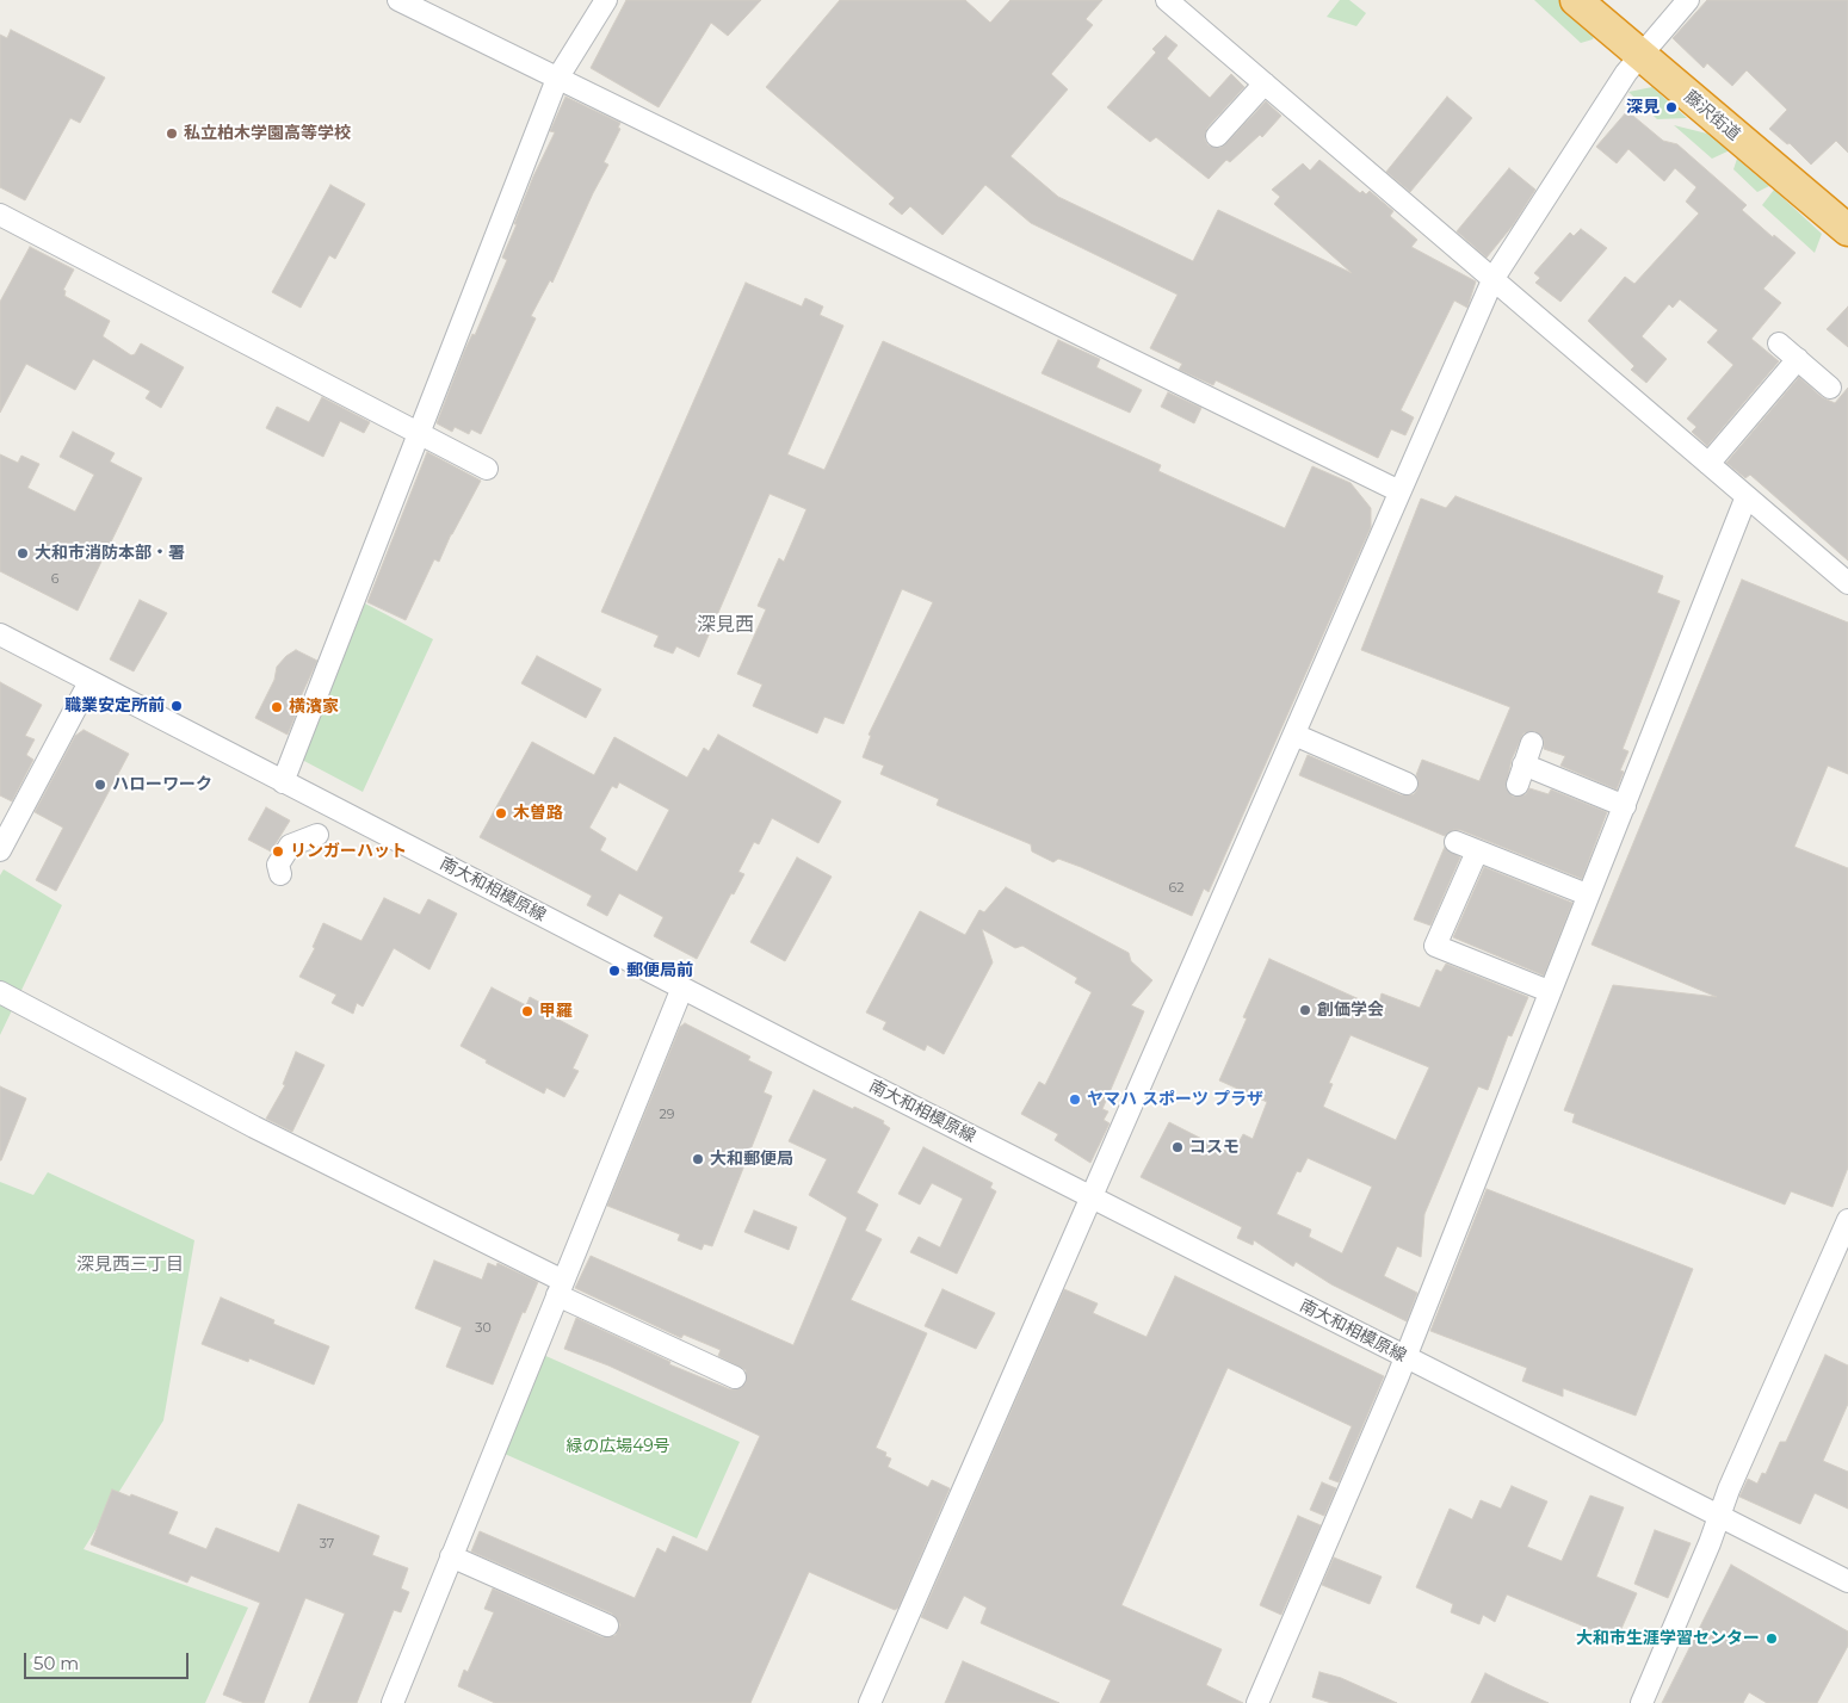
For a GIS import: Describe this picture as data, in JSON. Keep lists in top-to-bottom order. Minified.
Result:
{"streets":{"highway":["藤沢街道"],"street":["南大和相模原線"]},"districts":["深見西","深見西三丁目"],"parks":["緑の広場49号"],"places":["深見","私立柏木学園高等学校","大和市消防本部・署","職業安定所前","横濱家","ハローワーク","木曽路","リンガーハット","郵便局前","創価学会","甲羅","ヤマハ スポーツ プラザ","コスモ","大和郵便局","大和市生涯学習センター"],"house_numbers":["6","62","29","30","37"],"scale_bar":"50 m"}
